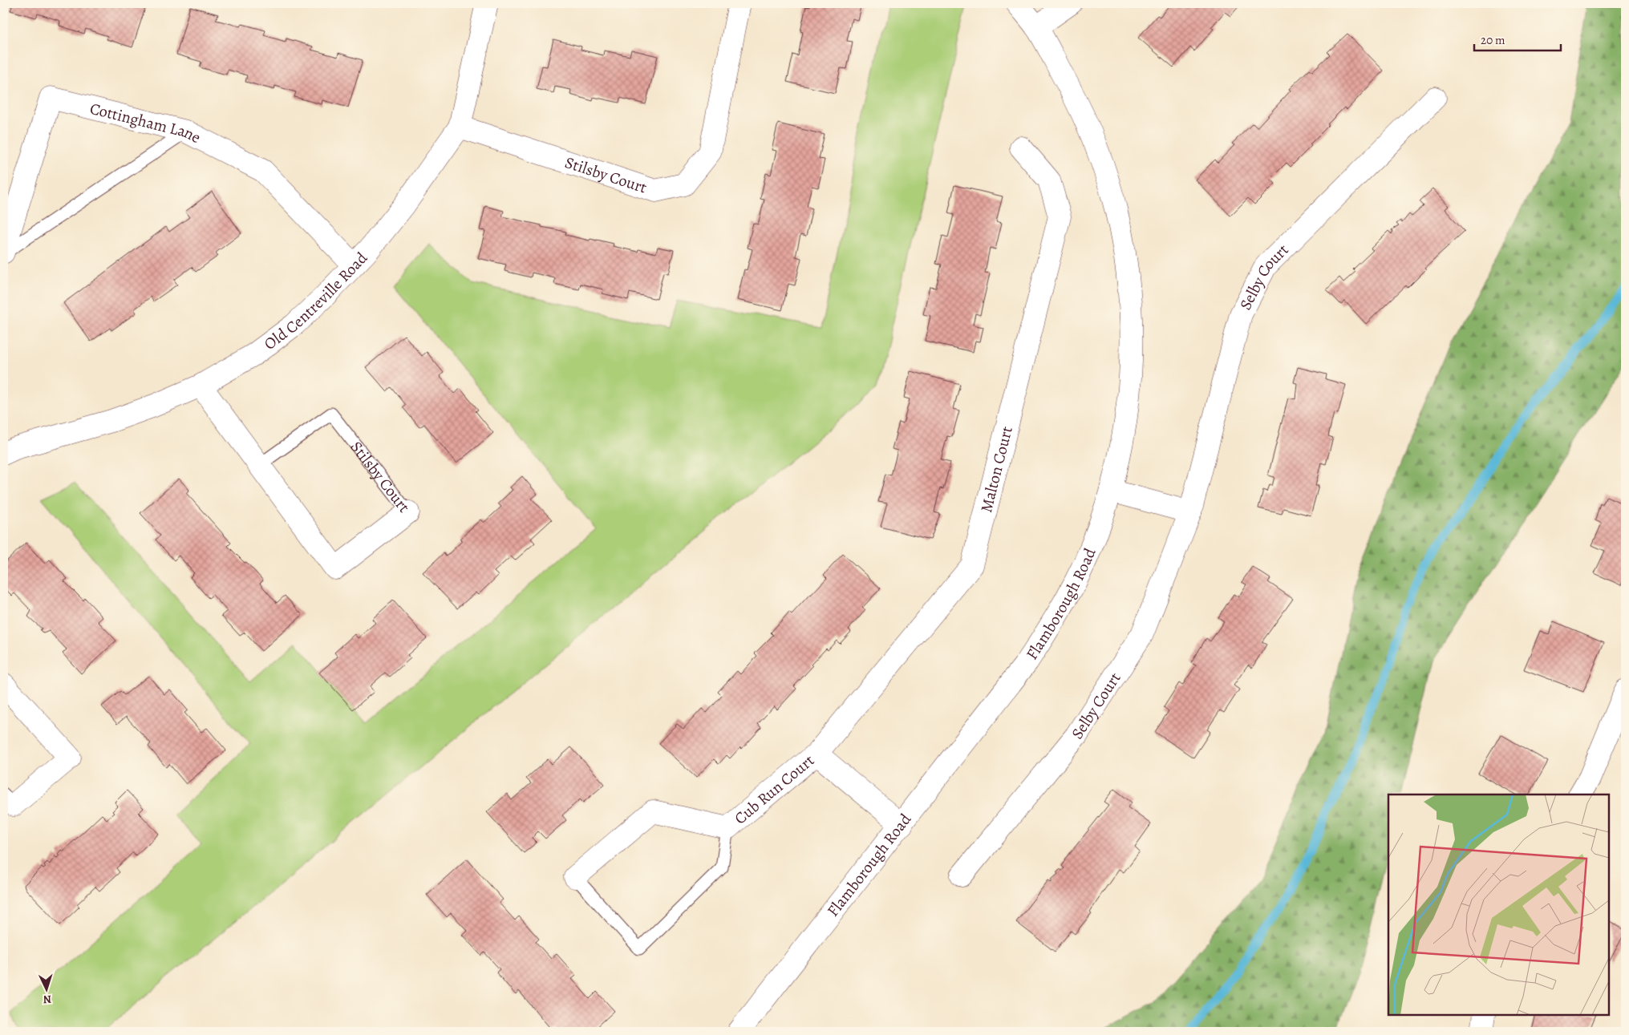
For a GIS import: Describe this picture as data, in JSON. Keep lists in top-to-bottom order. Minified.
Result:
{"streets":{"street":["Cottingham Lane","Stilsby Court","Selby Court","Old Centreville Road","Malton Court","Flamborough Road","Cub Run Court"]},"crossings":[["Cottingham Lane","Old Centreville Road"],["Stilsby Court","Old Centreville Road"],["Malton Court","Cub Run Court"],["Flamborough Road","Cub Run Court"]],"scale_bar":"20 m","north":"bottom"}
